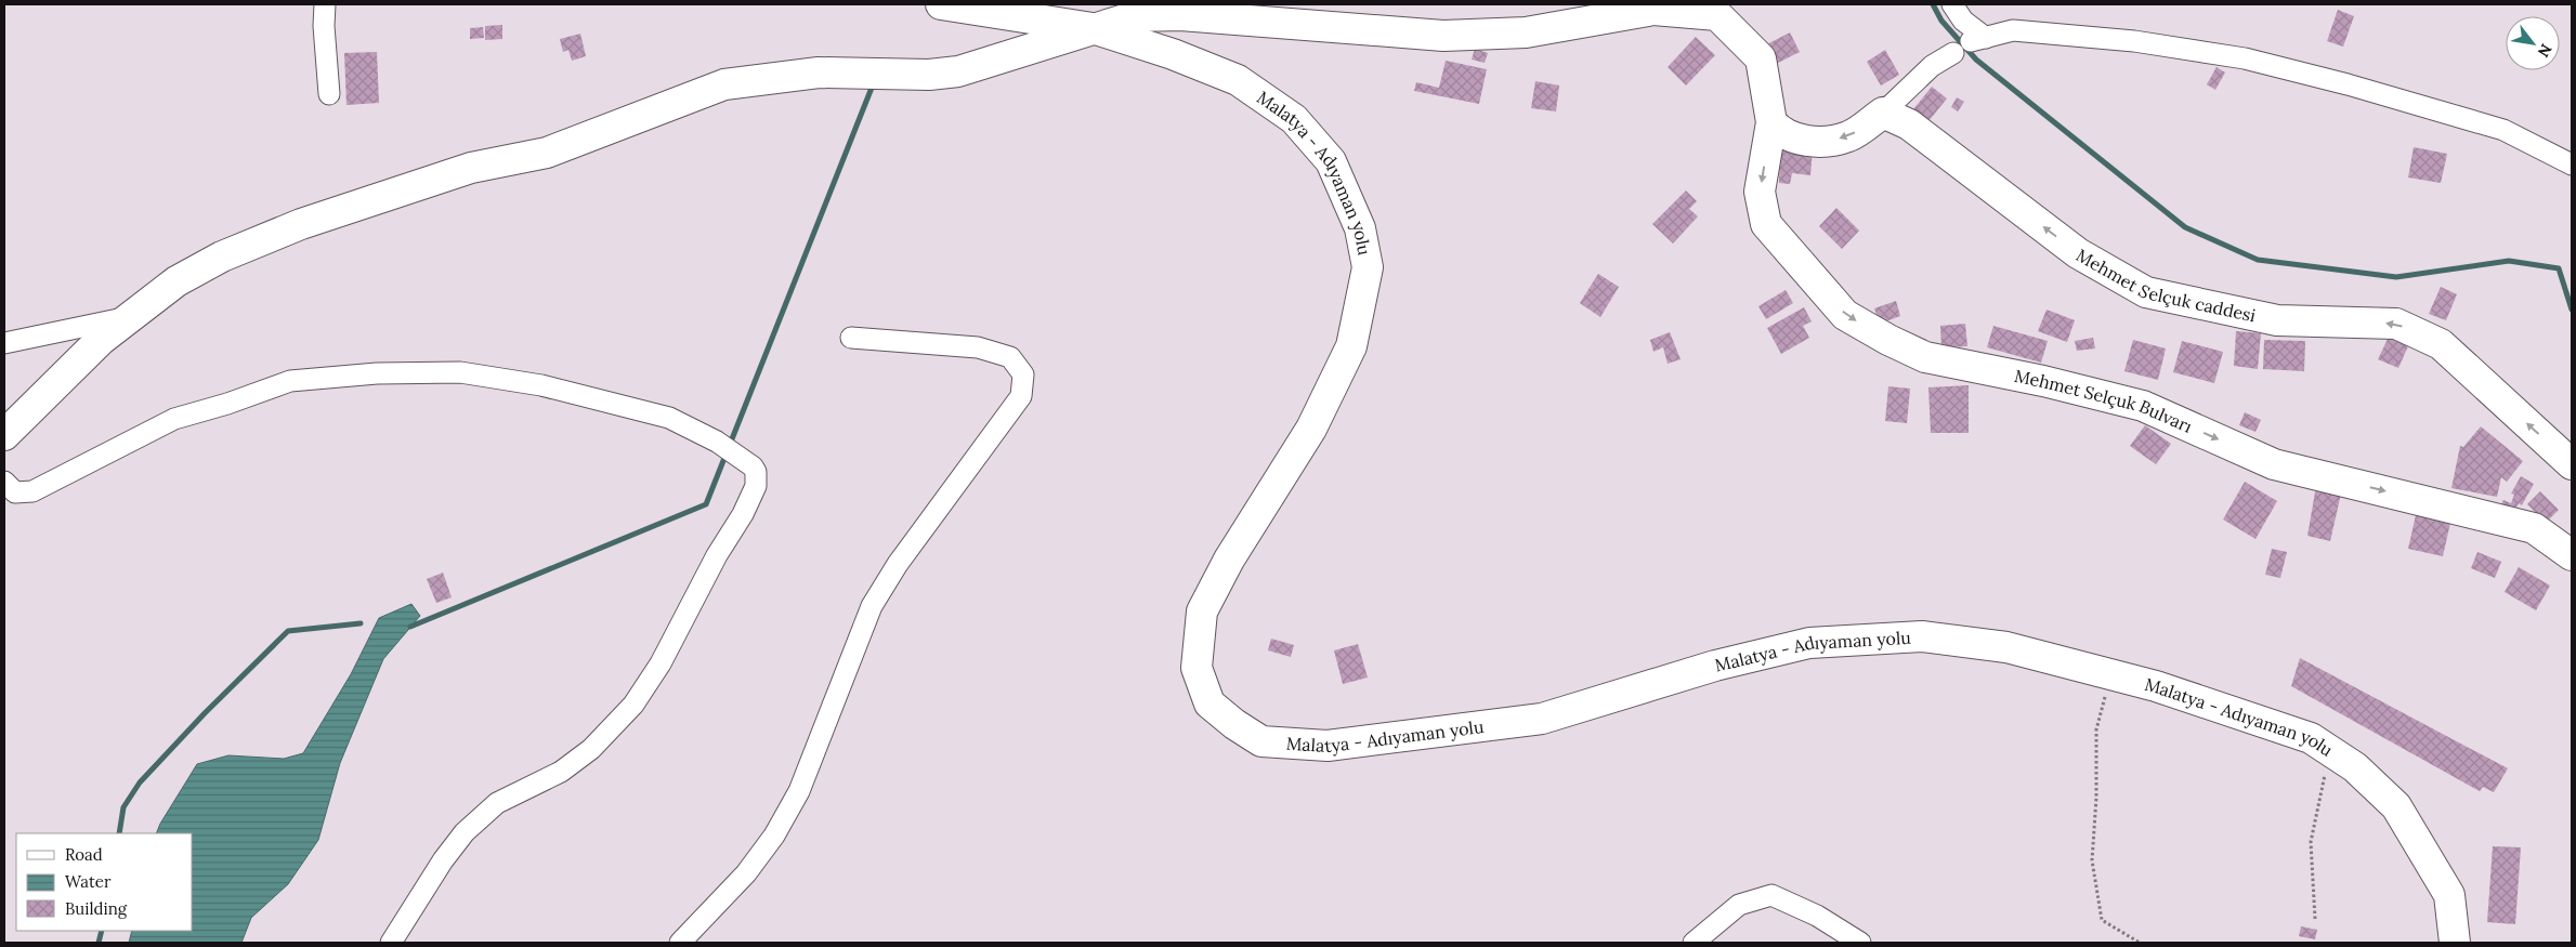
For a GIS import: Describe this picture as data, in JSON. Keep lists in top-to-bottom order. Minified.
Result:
{"streets":{"main road":["Malatya - Adıyaman yolu","Mehmet Selçuk caddesi","Mehmet Selçuk Bulvarı"]},"crossings":[["Malatya - Adıyaman yolu","Mehmet Selçuk Bulvarı"]],"one_way":["Mehmet Selçuk caddesi"],"legend":["Road","Water","Building"],"north":"bottom right"}
